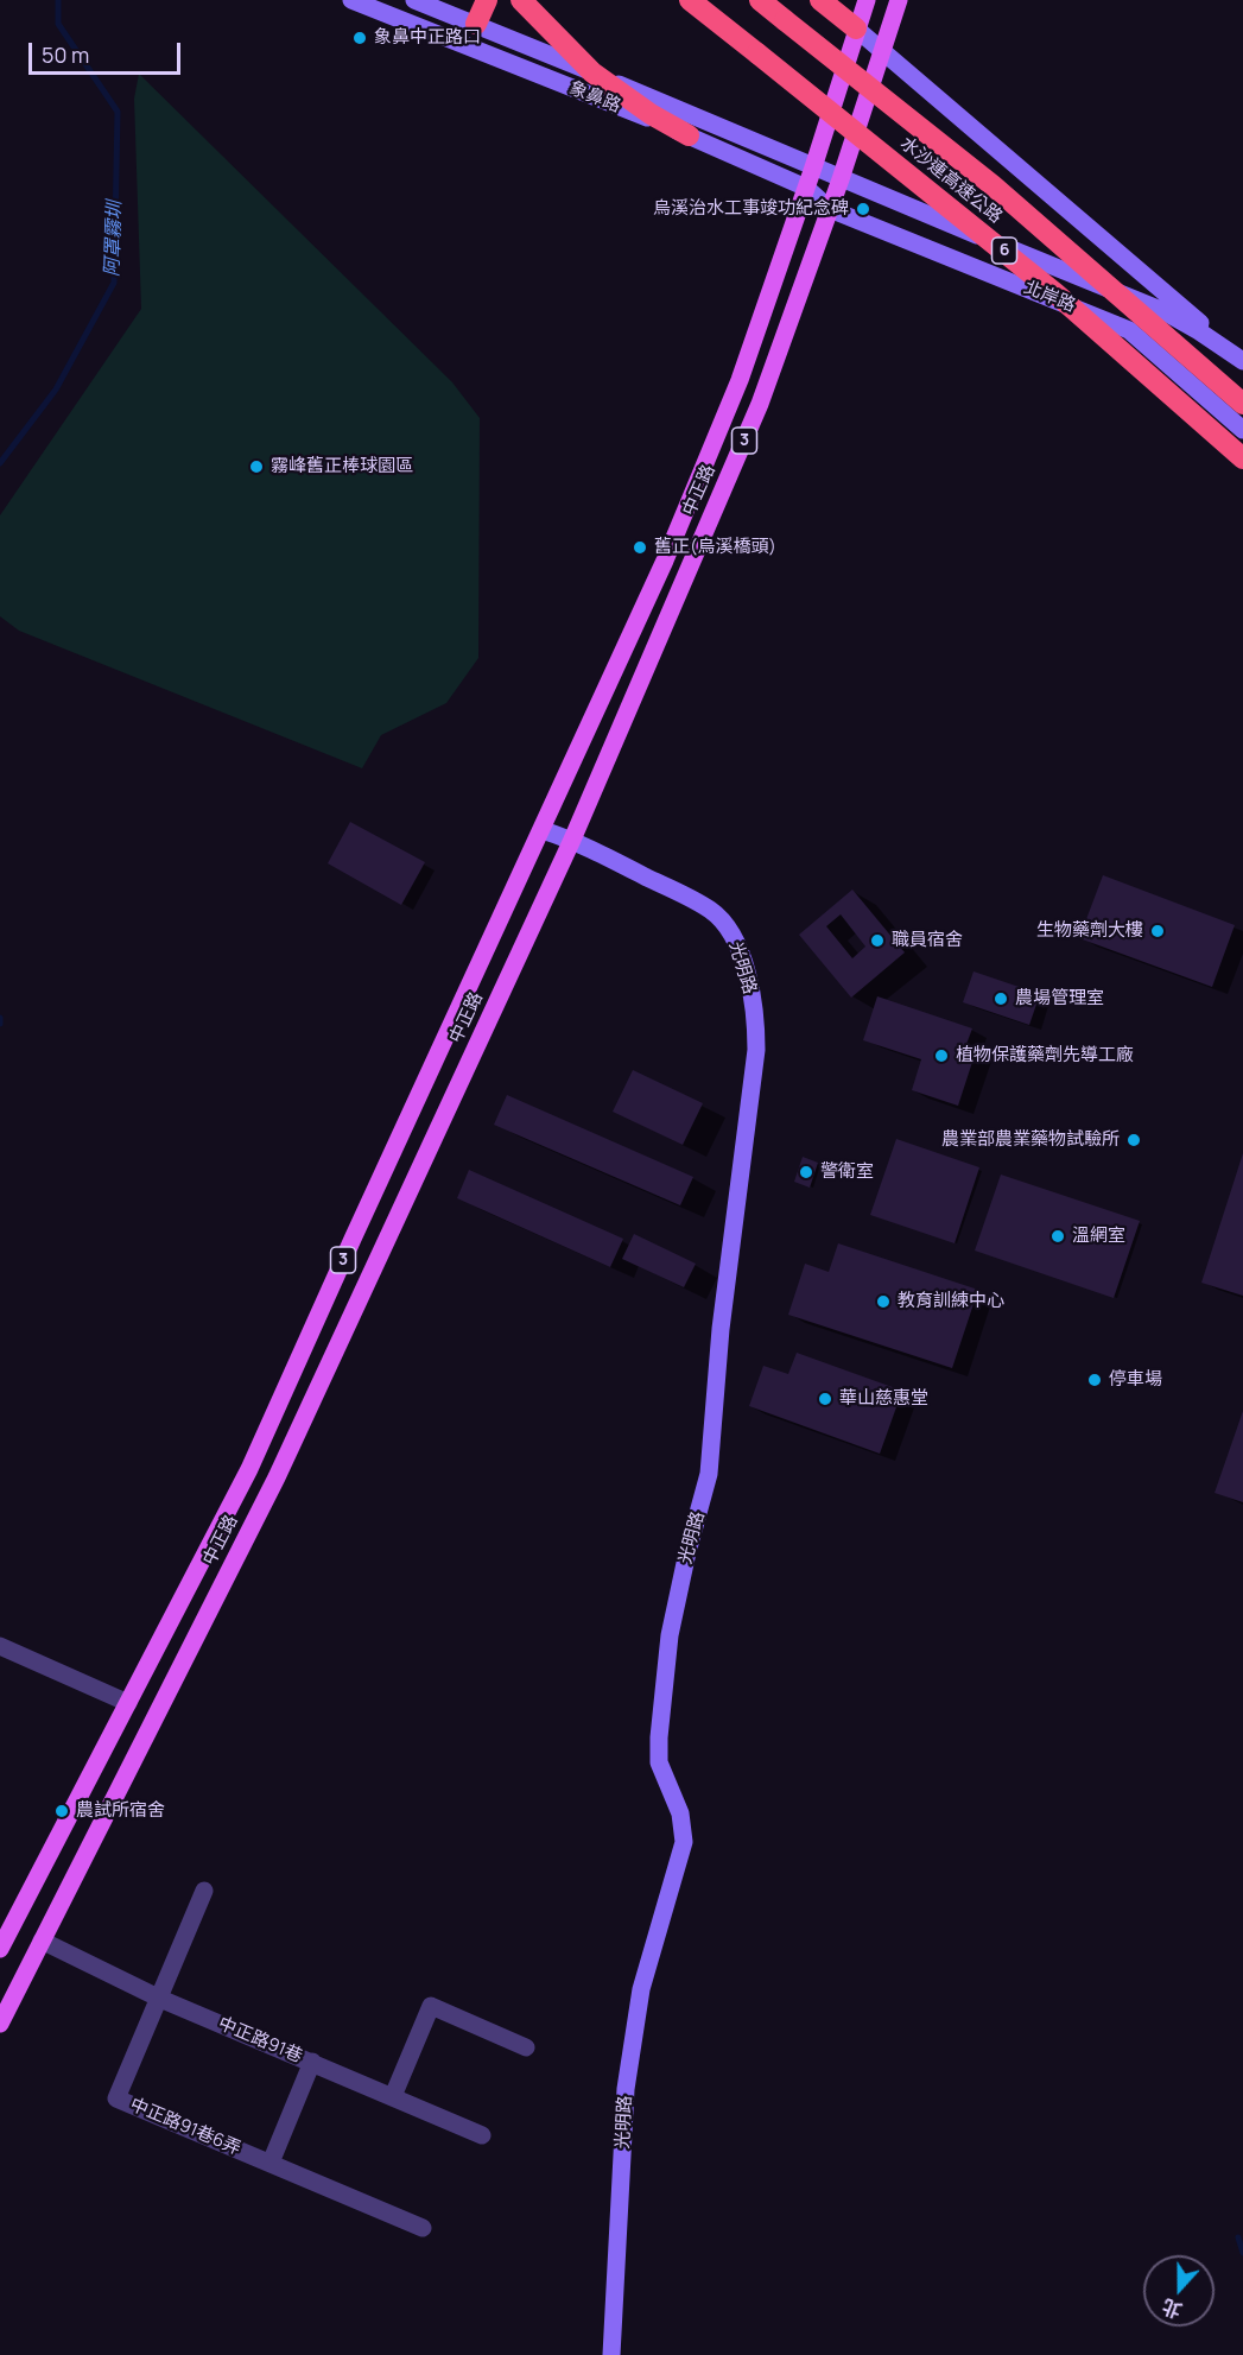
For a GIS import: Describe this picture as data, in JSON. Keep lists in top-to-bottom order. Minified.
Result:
{"streets":{"highway":["水沙連高速公路","6"],"main road":["3","中正路"],"street":["象鼻路","北岸路","光明路","中正路91巷","中正路91巷6弄"]},"crossings":[["象鼻路","北岸路"],["象鼻路","中正路"],["北岸路","中正路"],["中正路","光明路"],["中正路","中正路91巷"],["中正路91巷","中正路91巷6弄"]],"water":["阿罩霧圳"],"places":["象鼻中正路口","烏溪治水工事竣功紀念碑","霧峰舊正棒球園區","舊正(烏溪橋頭)","生物藥劑大樓","職員宿舍","農場管理室","植物保護藥劑先導工廠","農業部農業藥物試驗所","警衛室","溫網室","教育訓練中心","停車場","華山慈惠堂","農試所宿舍"],"scale_bar":"50 m","north":"bottom"}
